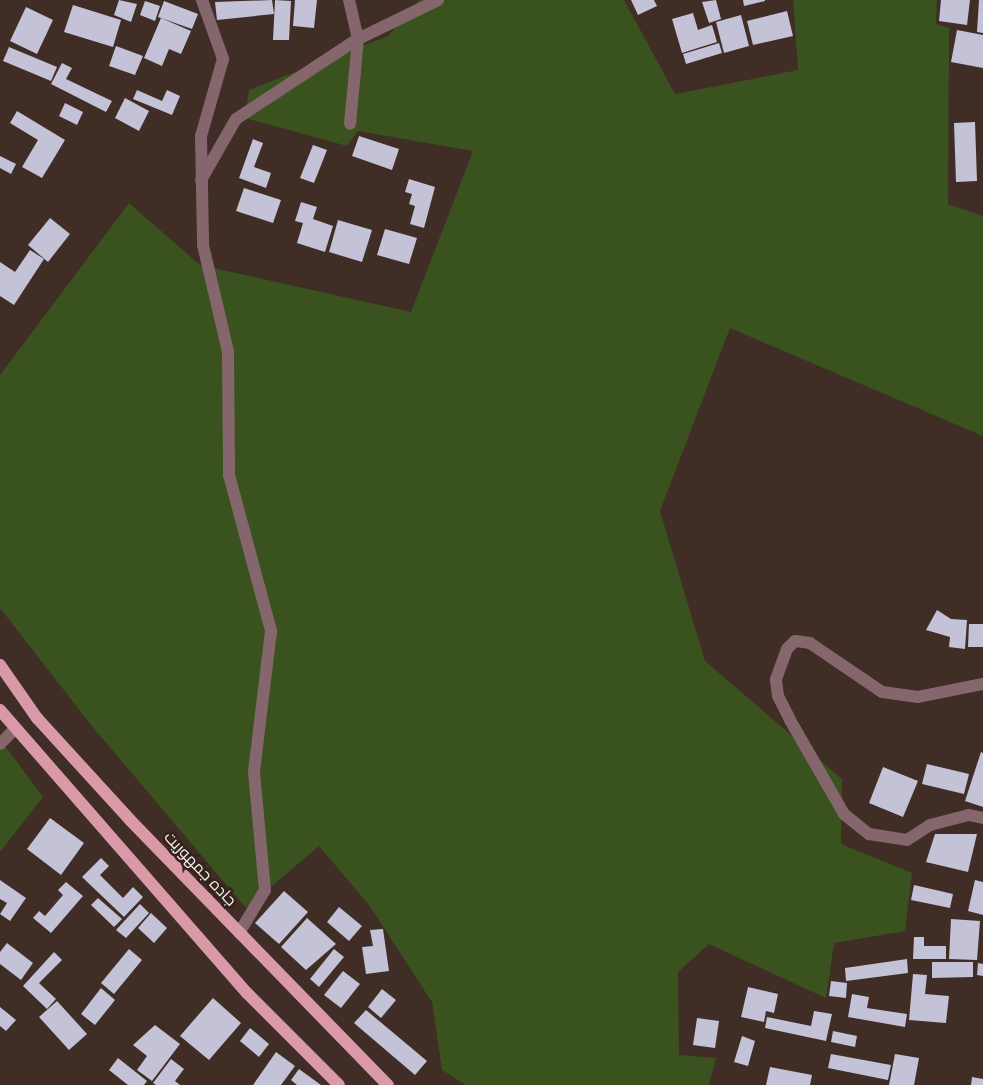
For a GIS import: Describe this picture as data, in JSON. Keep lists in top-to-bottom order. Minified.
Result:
{"streets":{"main road":["جاده جمهوریت"]}}
